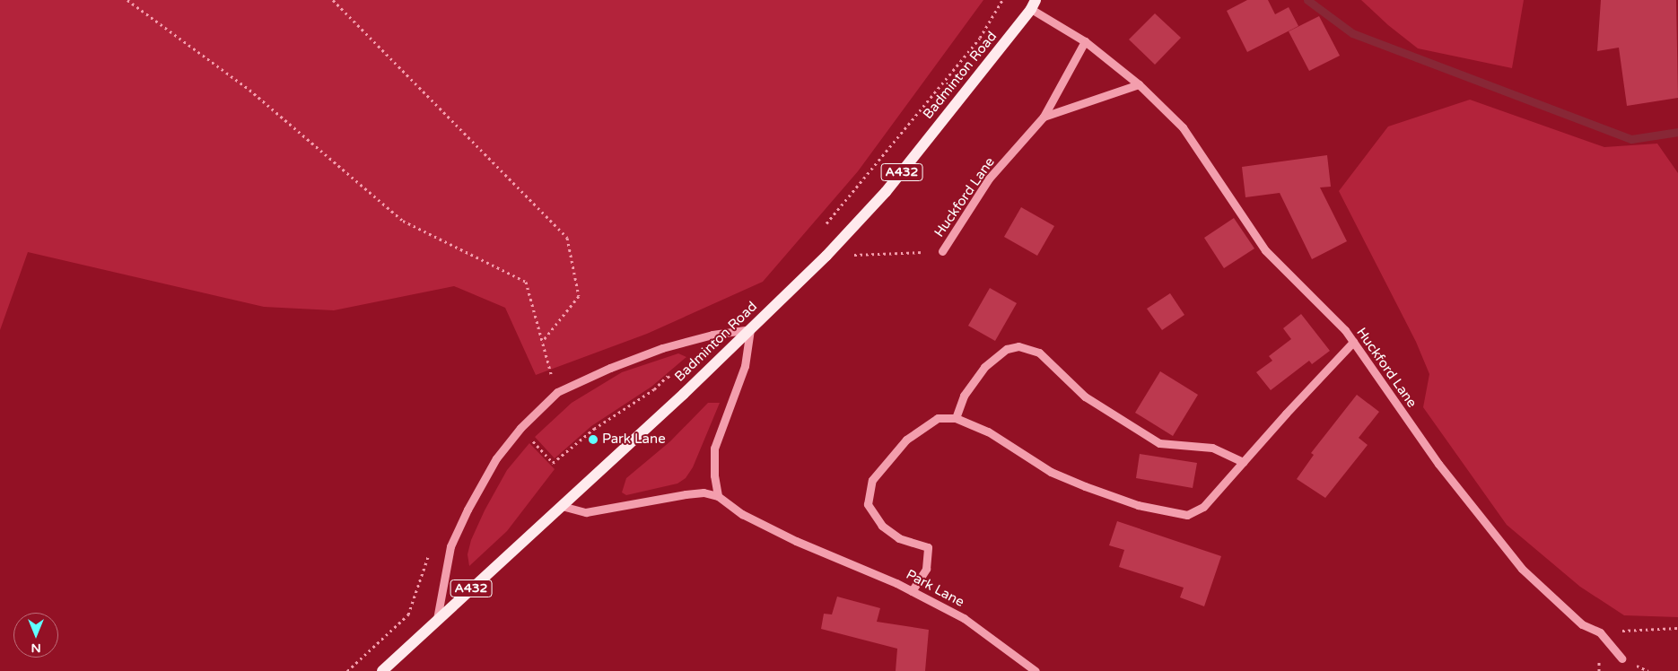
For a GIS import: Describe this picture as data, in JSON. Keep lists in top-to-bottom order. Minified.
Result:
{"streets":{"main road":["Badminton Road","A432"],"street":["Huckford Lane","Park Lane"]},"crossings":[["Badminton Road","Huckford Lane"],["Badminton Road","Park Lane"]],"places":["Park Lane"],"north":"bottom"}
